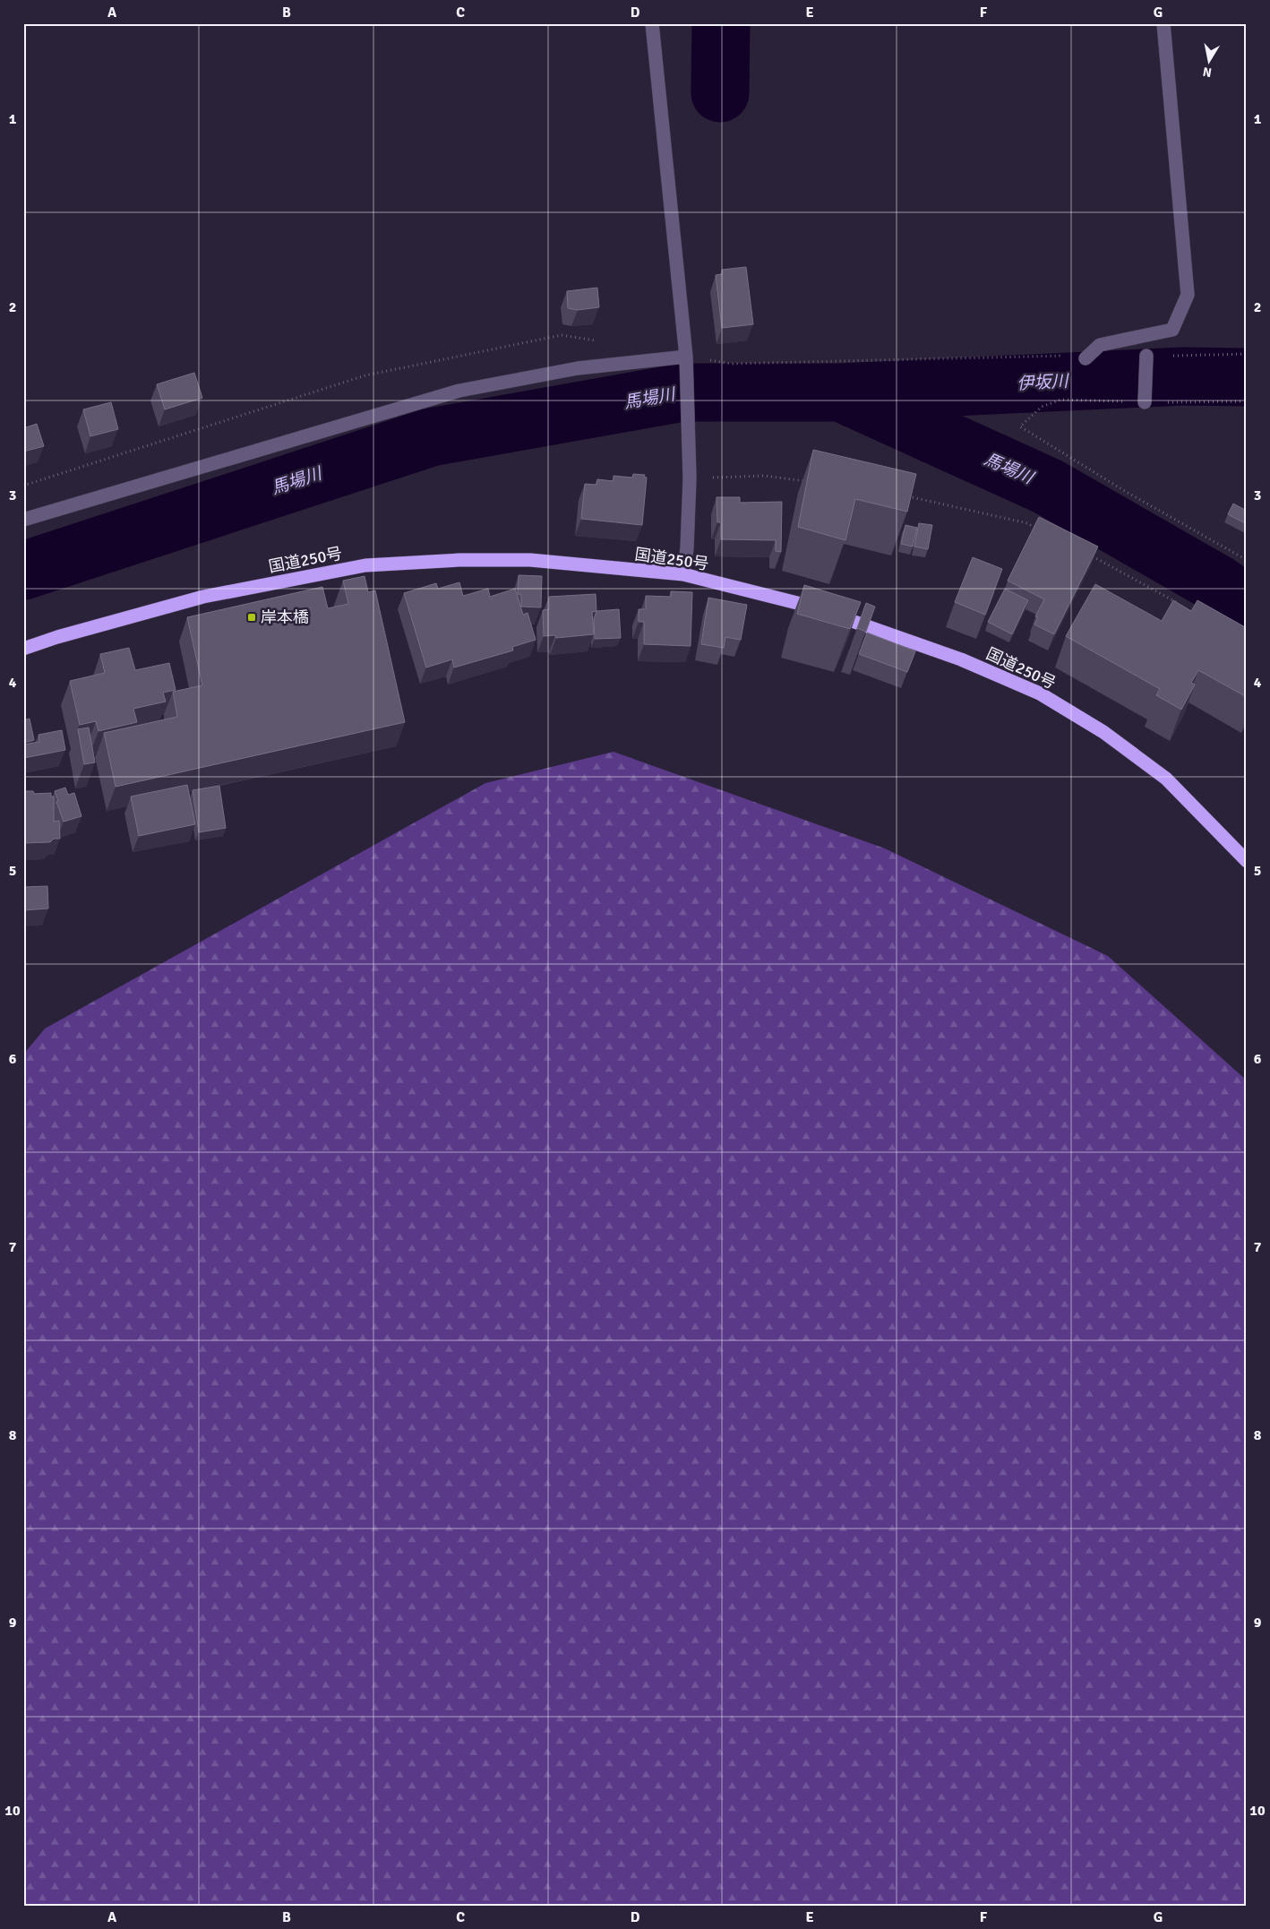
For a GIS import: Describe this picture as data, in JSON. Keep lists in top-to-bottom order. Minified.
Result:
{"streets":{"highway":["国道250号"]},"water":["伊坂川","馬場川"],"places":{"transit":["岸本橋"]},"north":"bottom","grid":{"columns":["A","B","C","D","E","F","G"],"rows":["1","2","3","4","5","6","7","8","9","10"]}}
